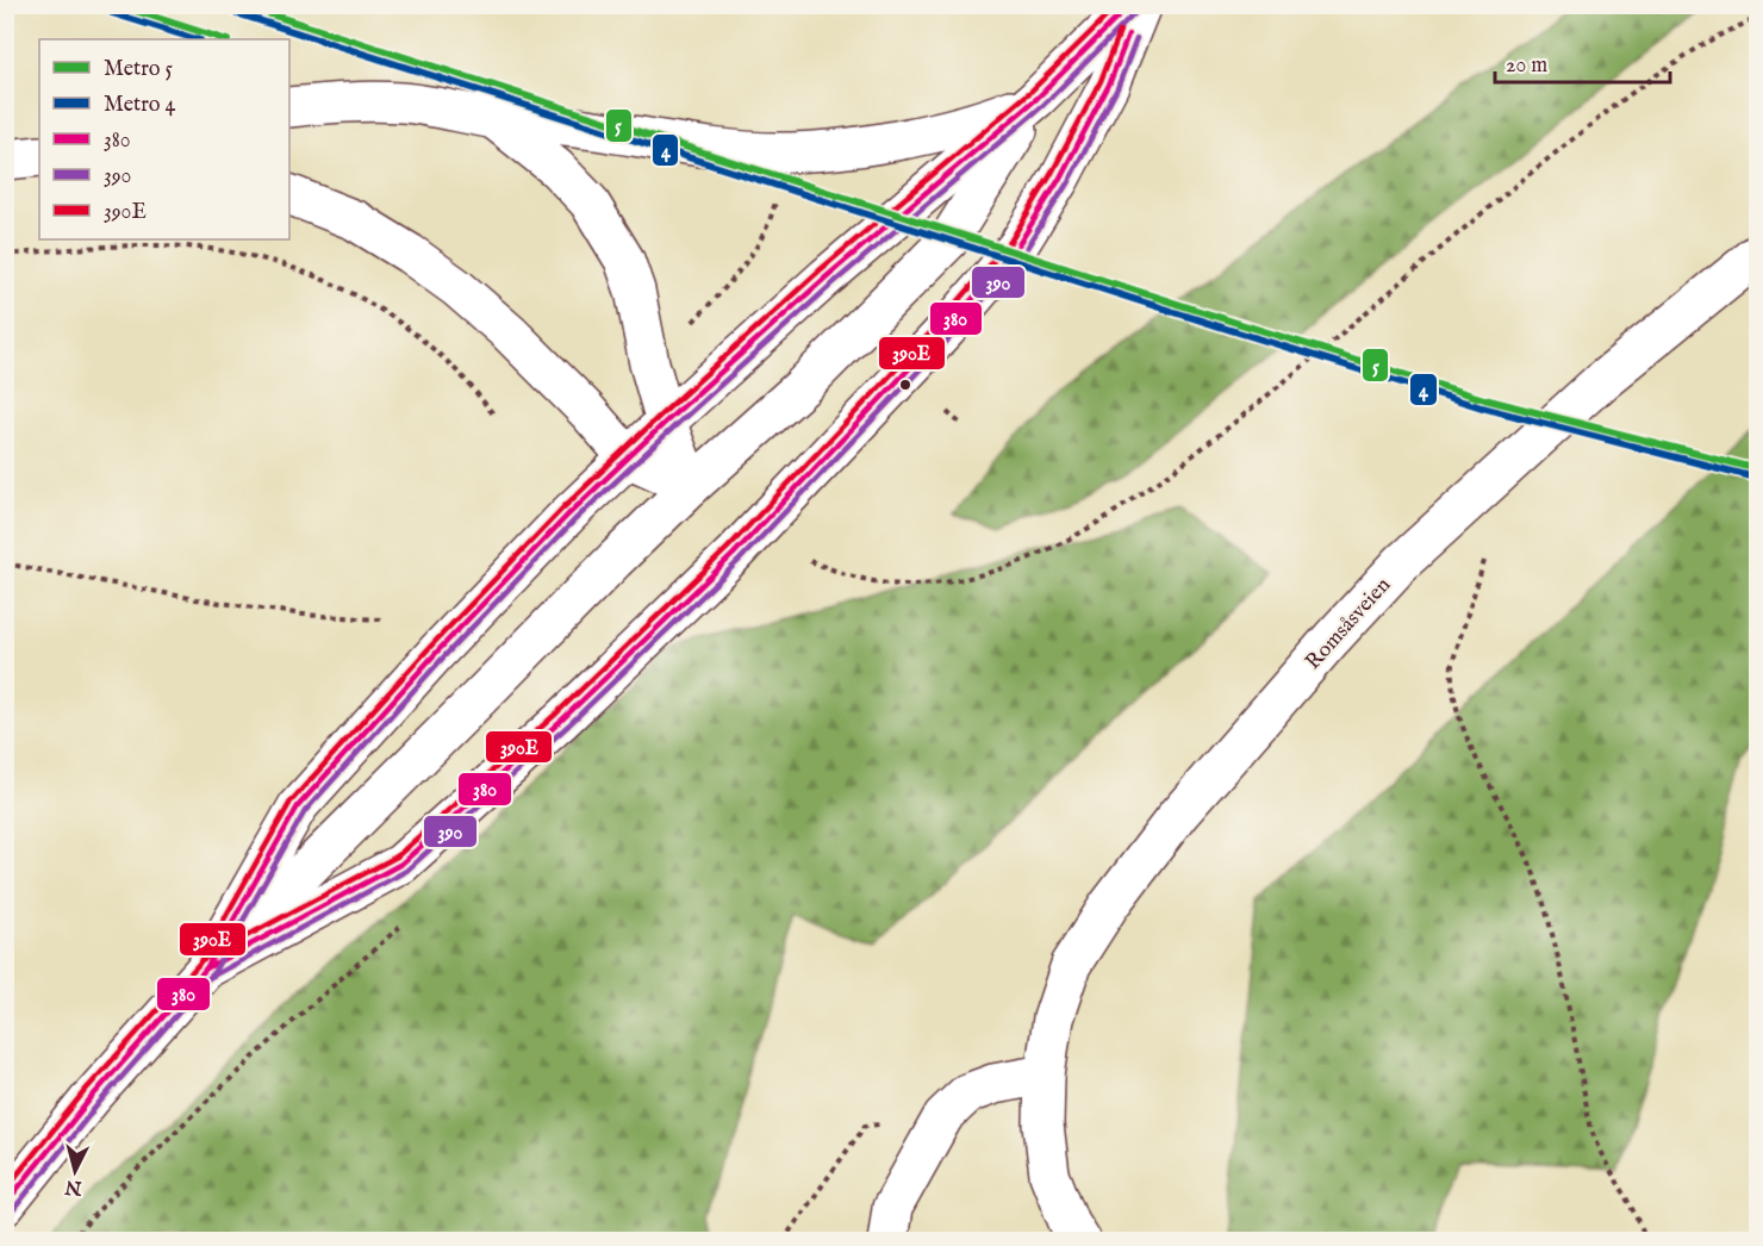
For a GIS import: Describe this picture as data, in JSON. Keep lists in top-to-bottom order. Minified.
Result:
{"streets":{"main road":["Romsåsveien"]},"lines":["metro line 5","transit line 380","transit line 390E","transit line 390","metro line 4"],"legend":["Metro 5","Metro 4","380","390","390E"],"scale_bar":"20 m","north":"bottom"}
